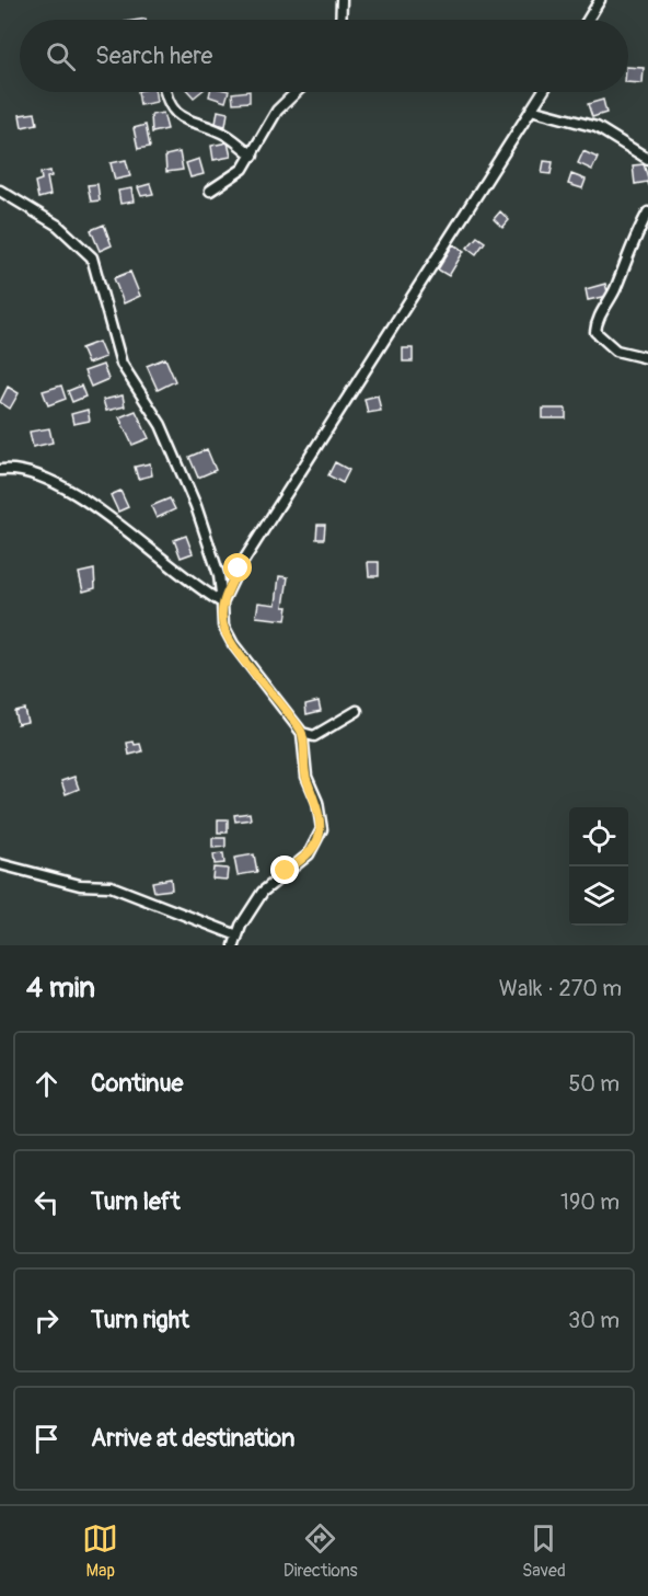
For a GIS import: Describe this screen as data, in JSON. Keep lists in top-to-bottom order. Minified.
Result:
{"page":{"search":"Search here","heading":["4 min","Walk · 270 m"],"list":[["Continue","50 m"],["Turn left","190 m"],["Turn right","30 m"],"Arrive at destination"],"nav":["Map","Directions","Saved"]}}
